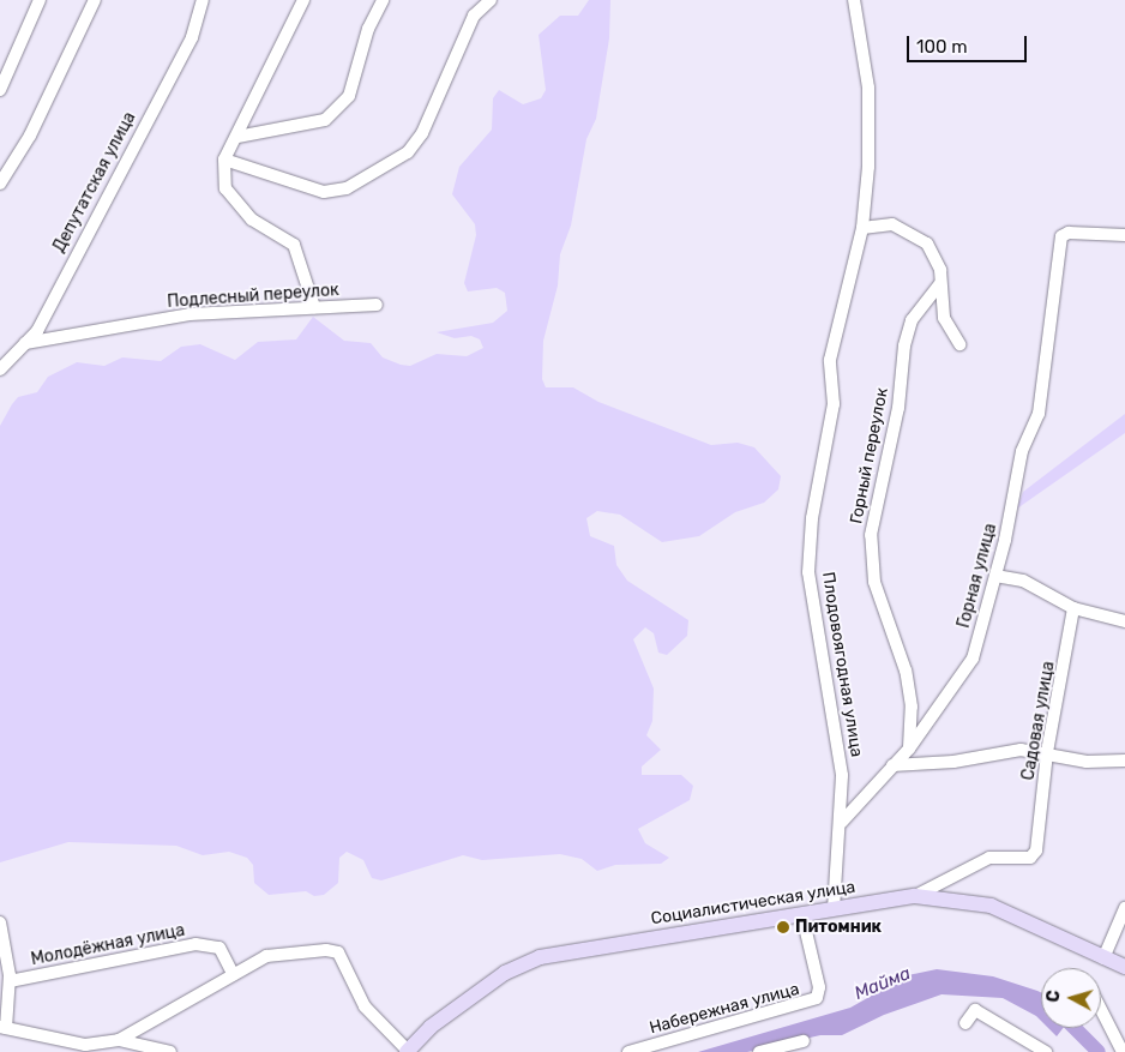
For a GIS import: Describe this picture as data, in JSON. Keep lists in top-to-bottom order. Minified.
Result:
{"streets":{"main road":["Социалистическая улица"],"street":["Депутатская улица","Подлесный переулок","Горный переулок","Горная улица","Плодовоягодная улица","Садовая улица","Молодёжная улица","Набережная улица"]},"crossings":[["Депутатская улица","Подлесный переулок"],["Горный переулок","Горная улица"],["Горная улица","Плодовоягодная улица"],["Плодовоягодная улица","Социалистическая улица"],["Садовая улица","Социалистическая улица"],["Социалистическая улица","Набережная улица"]],"water":["Майма"],"places":["Питомник"],"scale_bar":"100 m","north":"left"}
